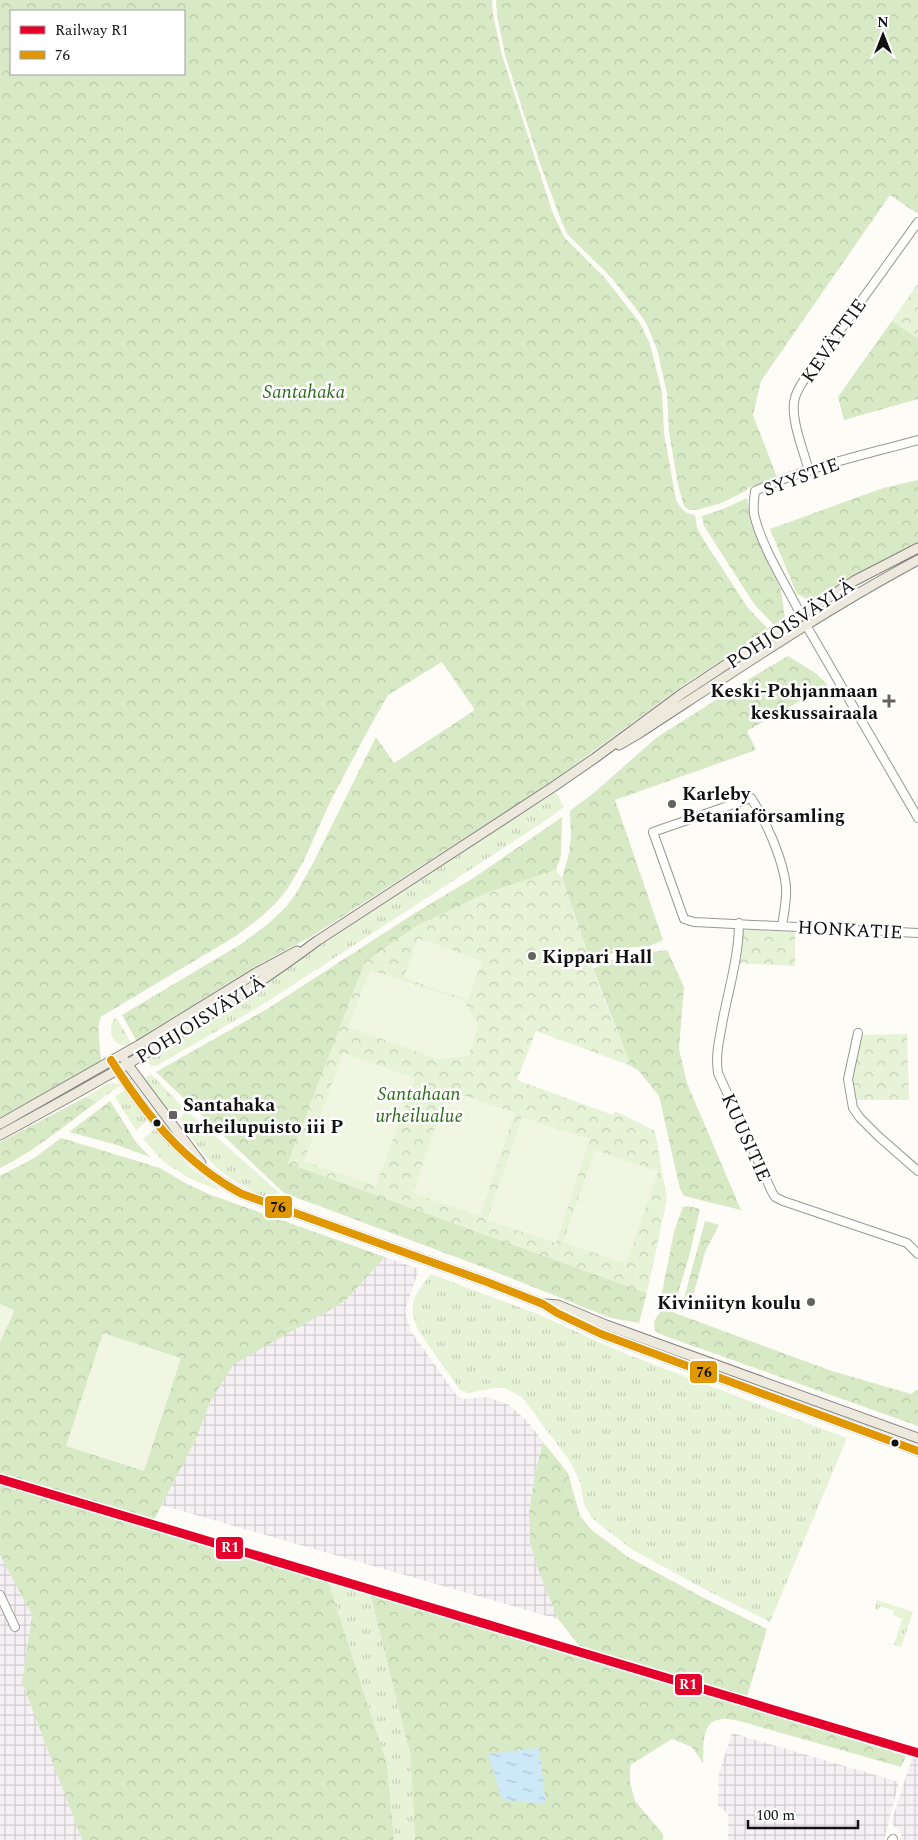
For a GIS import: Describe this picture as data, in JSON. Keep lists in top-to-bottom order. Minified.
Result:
{"streets":{"main road":["POHJOISVÄYLÄ"],"street":["KEVÄTTIE","SYYSTIE","HONKATIE","KUUSITIE"]},"crossings":[["KEVÄTTIE","SYYSTIE"],["SYYSTIE","POHJOISVÄYLÄ"],["HONKATIE","KUUSITIE"]],"parks":["Santahaka","Santahaan urheilualue"],"places":{"health":["Keski-Pohjanmaan keskussairaala"],"other":["Karleby Betaniaförsamling","Kippari Hall","Kiviniityn koulu"],"transit":["Santahaka urheilupuisto iii P"]},"lines":["transit line 76","rail line R1"],"legend":["Railway R1","76"],"scale_bar":"100 m","north":"top"}
